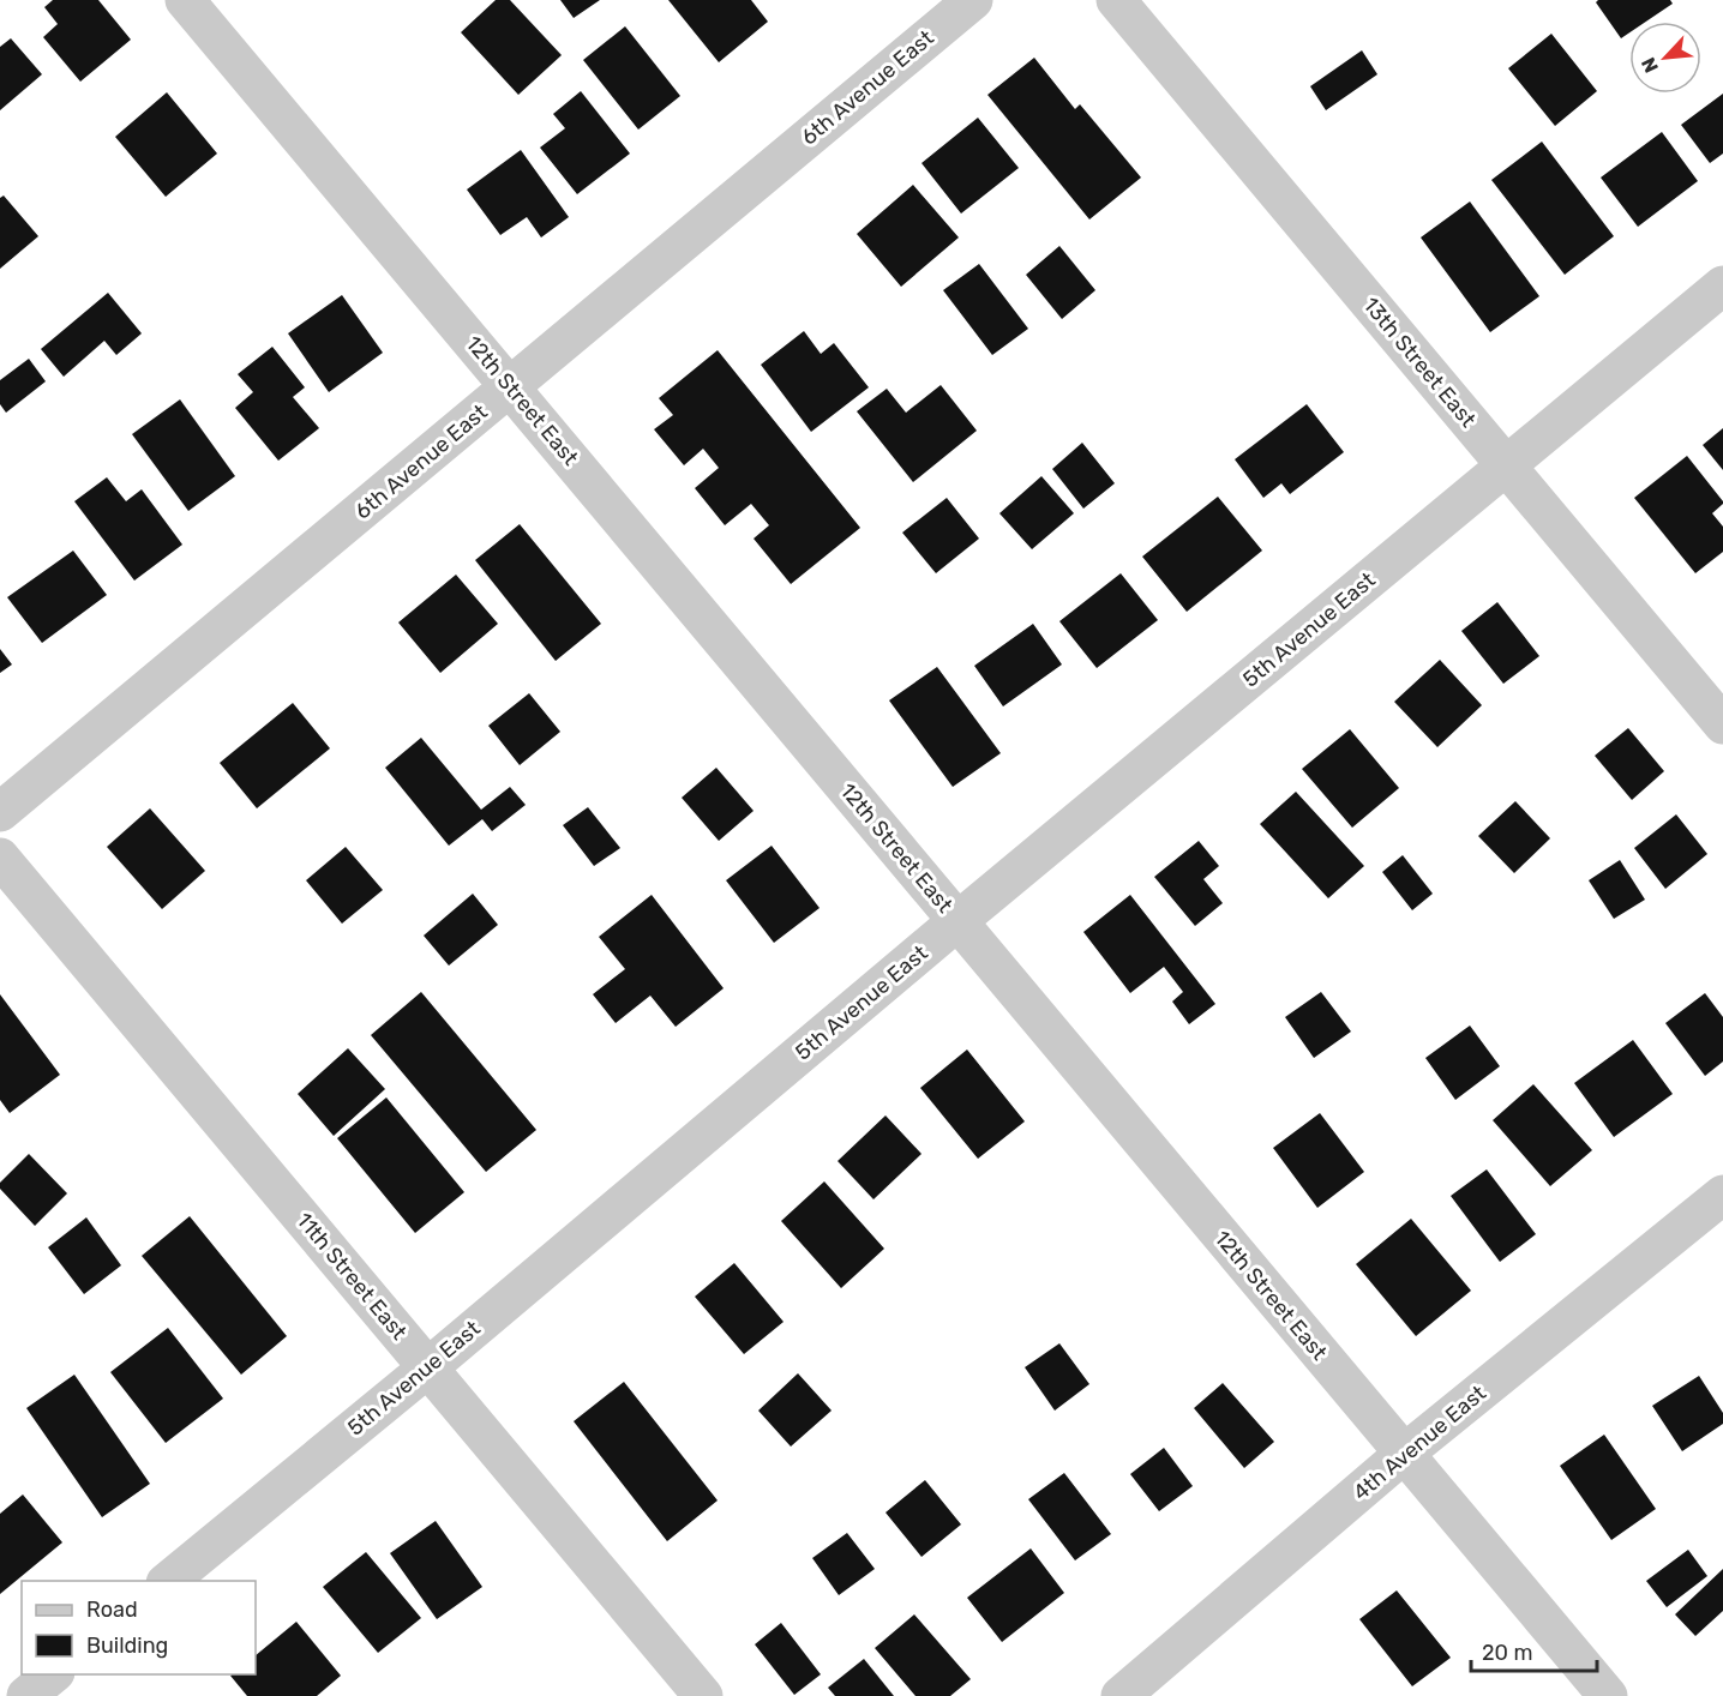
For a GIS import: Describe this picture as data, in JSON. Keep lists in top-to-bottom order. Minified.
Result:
{"streets":{"street":["6th Avenue East","13th Street East","12th Street East","5th Avenue East","11th Street East","4th Avenue East"]},"crossings":[["6th Avenue East","12th Street East"],["13th Street East","5th Avenue East"],["12th Street East","5th Avenue East"],["12th Street East","4th Avenue East"],["5th Avenue East","11th Street East"]],"legend":["Road","Building"],"scale_bar":"20 m","north":"bottom left"}
